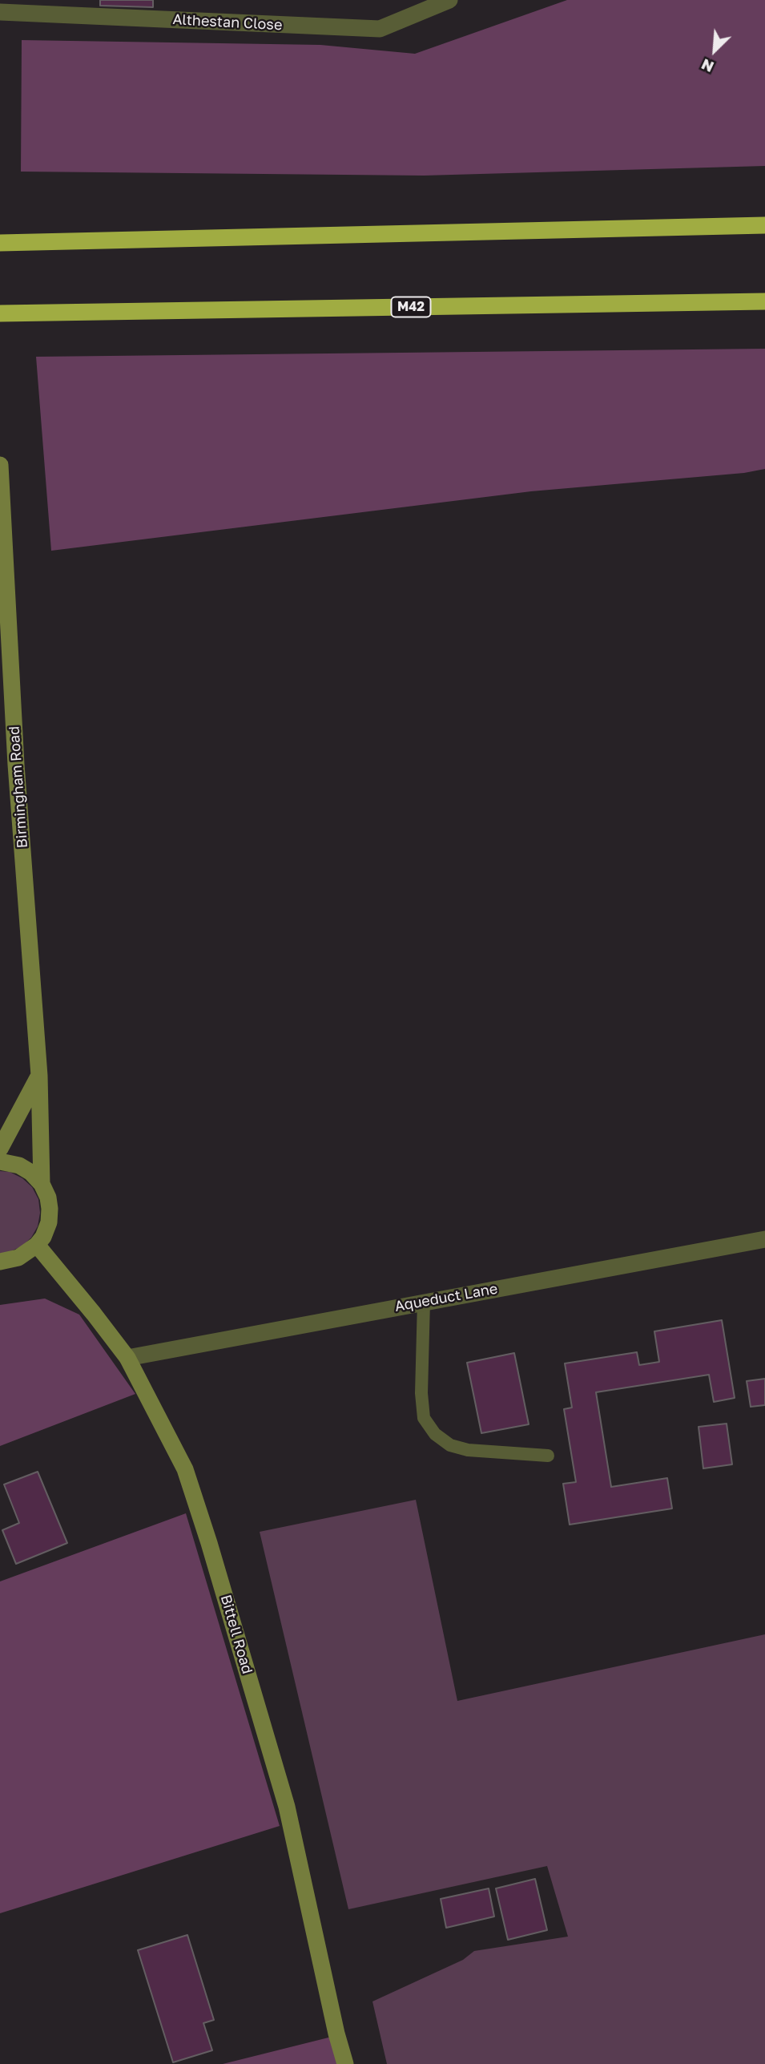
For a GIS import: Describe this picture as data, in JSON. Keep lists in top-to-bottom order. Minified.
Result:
{"streets":{"highway":["M42"],"main road":["Birmingham Road","Bittell Road"],"street":["Althestan Close","Aqueduct Lane"]},"crossings":[["Birmingham Road","Bittell Road"],["Aqueduct Lane","Bittell Road"]],"north":"bottom left"}
